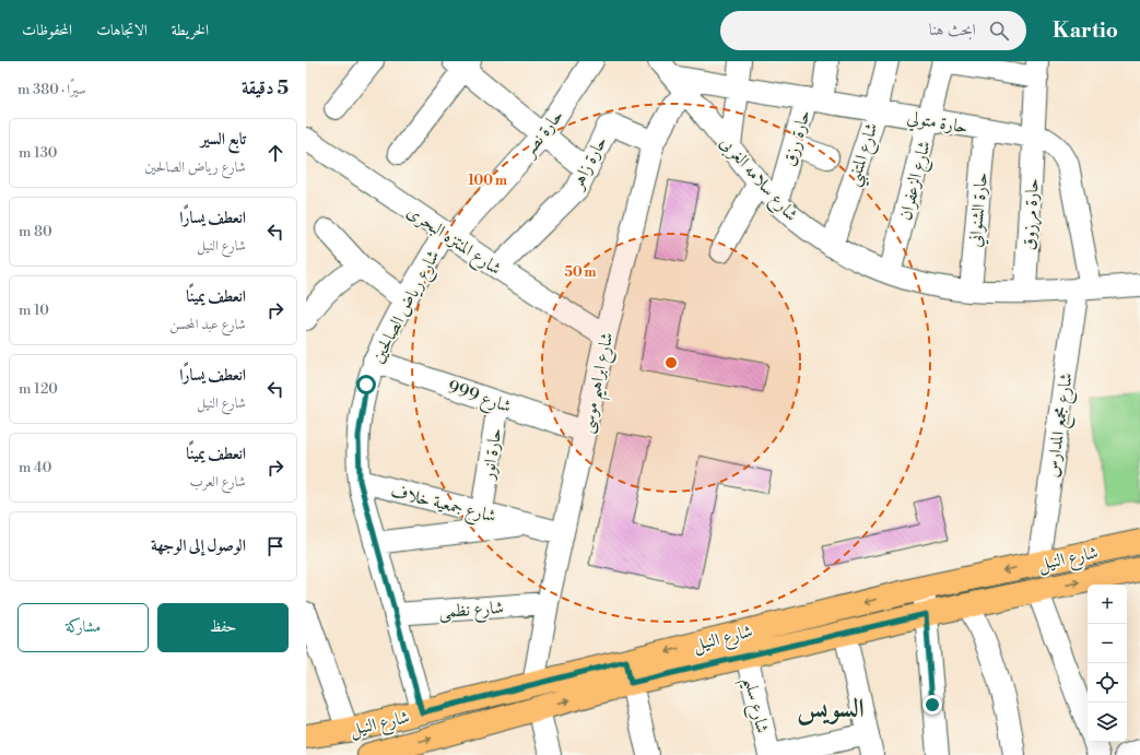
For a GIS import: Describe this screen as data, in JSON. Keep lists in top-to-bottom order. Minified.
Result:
{"streets":{"main road":["شارع النيل"],"street":["حارة متولي","حارة نصر","حارة رزق","شارع المتنبي","حارة زاهر","شارع سلامه الغربى","شارع الزعفران","حارة الشنواني","حارة مرزوق","شارع المنتزه البحرى","شارع رياض الصالحين","شارع ابراهيم موسى","شارع 999","شارع مجمع المدارس","حارة انور","شارع جمعية خلاف","شارع نظمى","شارع سليم"]},"crossings":[["حارة متولي","حارة رزق"],["حارة متولي","شارع المتنبي"],["حارة متولي","شارع سلامه الغربى"],["حارة متولي","شارع الزعفران"],["حارة متولي","حارة الشنواني"],["حارة متولي","حارة مرزوق"],["حارة متولي","شارع ابراهيم موسى"],["حارة متولي","شارع مجمع المدارس"],["حارة نصر","شارع المنتزه البحرى"],["حارة نصر","شارع رياض الصالحين"],["حارة رزق","شارع سلامه الغربى"],["شارع المتنبي","شارع سلامه الغربى"],["حارة زاهر","شارع المنتزه البحرى"],["حارة زاهر","شارع ابراهيم موسى"],["شارع سلامه الغربى","شارع الزعفران"],["شارع سلامه الغربى","حارة الشنواني"],["شارع سلامه الغربى","حارة مرزوق"],["شارع سلامه الغربى","شارع ابراهيم موسى"],["شارع سلامه الغربى","شارع مجمع المدارس"],["شارع المنتزه البحرى","شارع رياض الصالحين"],["شارع المنتزه البحرى","شارع ابراهيم موسى"],["شارع رياض الصالحين","شارع 999"],["شارع رياض الصالحين","شارع جمعية خلاف"],["شارع رياض الصالحين","شارع النيل"],["شارع رياض الصالحين","شارع نظمى"],["شارع ابراهيم موسى","شارع 999"],["شارع ابراهيم موسى","شارع جمعية خلاف"],["شارع ابراهيم موسى","شارع النيل"],["شارع ابراهيم موسى","شارع نظمى"],["شارع 999","حارة انور"],["شارع مجمع المدارس","شارع النيل"],["حارة انور","شارع جمعية خلاف"],["شارع النيل","شارع سليم"]],"districts":["السويس"],"page":{"header":"Kartio","search":"ابحث هنا","nav":["الخريطة","الاتجاهات","المحفوظات"],"heading":["5 دقيقة","سيرًا · 380 m"],"list":[["تابع السير","شارع رياض الصالحين","130 m"],["انعطف يسارًا","شارع النيل","80 m"],["انعطف يمينًا","شارع عبد المحسن","10 m"],["انعطف يسارًا","شارع النيل","120 m"],["انعطف يمينًا","شارع العرب","40 m"],"الوصول إلى الوجهة"],"map_buttons":["+","−"],"buttons":["حفظ","مشاركة"]},"rings":["100 m","50 m"]}
